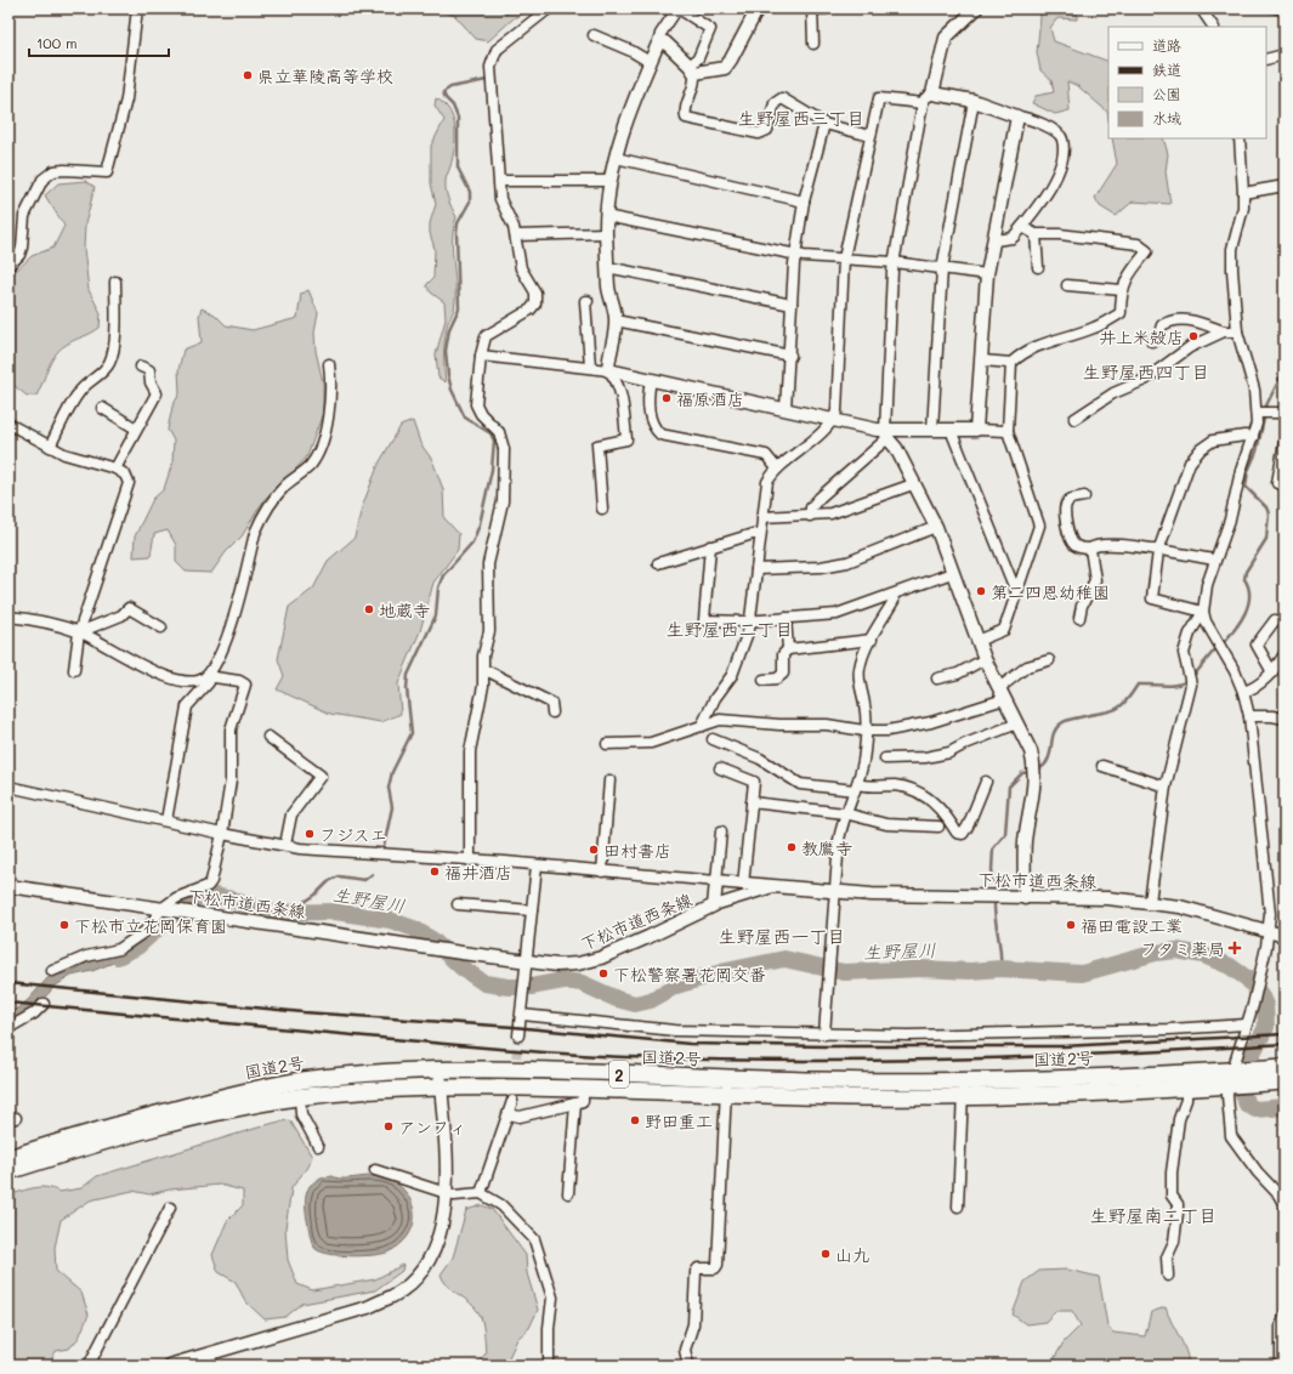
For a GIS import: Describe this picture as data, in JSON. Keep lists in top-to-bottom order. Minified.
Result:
{"streets":{"highway":["国道2号","2"],"street":["下松市道西条線"]},"districts":["生野屋西三丁目","生野屋西四丁目","生野屋西二丁目","生野屋西一丁目","生野屋南二丁目"],"water":["生野屋川"],"places":{"other":["県立華陵高等学校","井上米殻店","福原酒店","第二四恩幼稚園","地蔵寺","フジスエ","教鷹寺","田村書店","福井酒店","下松市立花岡保育園","福田電設工業","下松警察署花岡交番","野田重工","アンフィ","山九"],"health":["フタミ薬局"]},"legend":["道路","鉄道","公園","水域"],"scale_bar":"100 m"}
